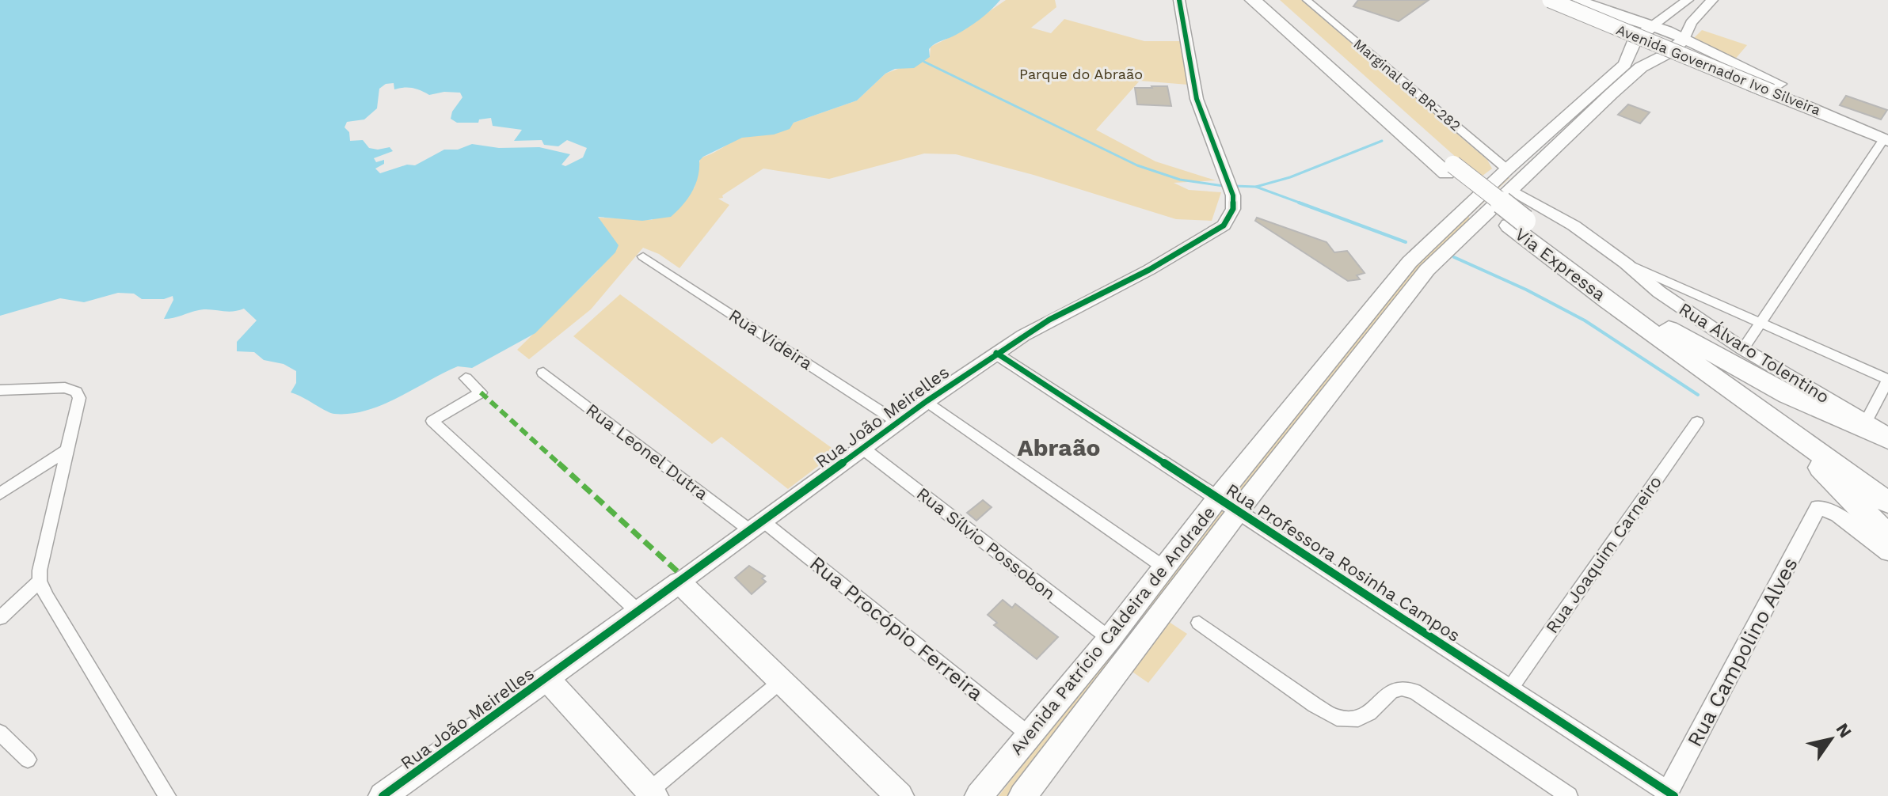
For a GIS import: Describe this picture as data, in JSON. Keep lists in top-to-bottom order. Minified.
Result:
{"streets":{"highway":["Via Expressa"],"main road":["Avenida Governador Ivo Silveira","Rua Álvaro Tolentino","Rua João Meirelles","Avenida Patrício Caldeira de Andrade"],"street":["Marginal da BR-282","Rua Videira","Rua Leonel Dutra","Rua Sílvio Possobon","Rua Joaquim Carneiro","Rua Professora Rosinha Campos","Rua Procópio Ferreira","Rua Campolino Alves"]},"crossings":[["Marginal da BR-282","Rua Álvaro Tolentino"],["Marginal da BR-282","Avenida Patrício Caldeira de Andrade"],["Rua Videira","Rua João Meirelles"],["Rua Álvaro Tolentino","Avenida Patrício Caldeira de Andrade"],["Rua João Meirelles","Rua Leonel Dutra"],["Rua João Meirelles","Rua Sílvio Possobon"],["Rua João Meirelles","Rua Professora Rosinha Campos"],["Rua João Meirelles","Rua Procópio Ferreira"],["Rua Leonel Dutra","Rua Procópio Ferreira"],["Rua Sílvio Possobon","Avenida Patrício Caldeira de Andrade"],["Rua Joaquim Carneiro","Rua Professora Rosinha Campos"],["Rua Professora Rosinha Campos","Avenida Patrício Caldeira de Andrade"],["Rua Professora Rosinha Campos","Rua Campolino Alves"],["Rua Procópio Ferreira","Avenida Patrício Caldeira de Andrade"]],"districts":["Abraão"],"parks":["Parque do Abraão"],"north":"top right"}
